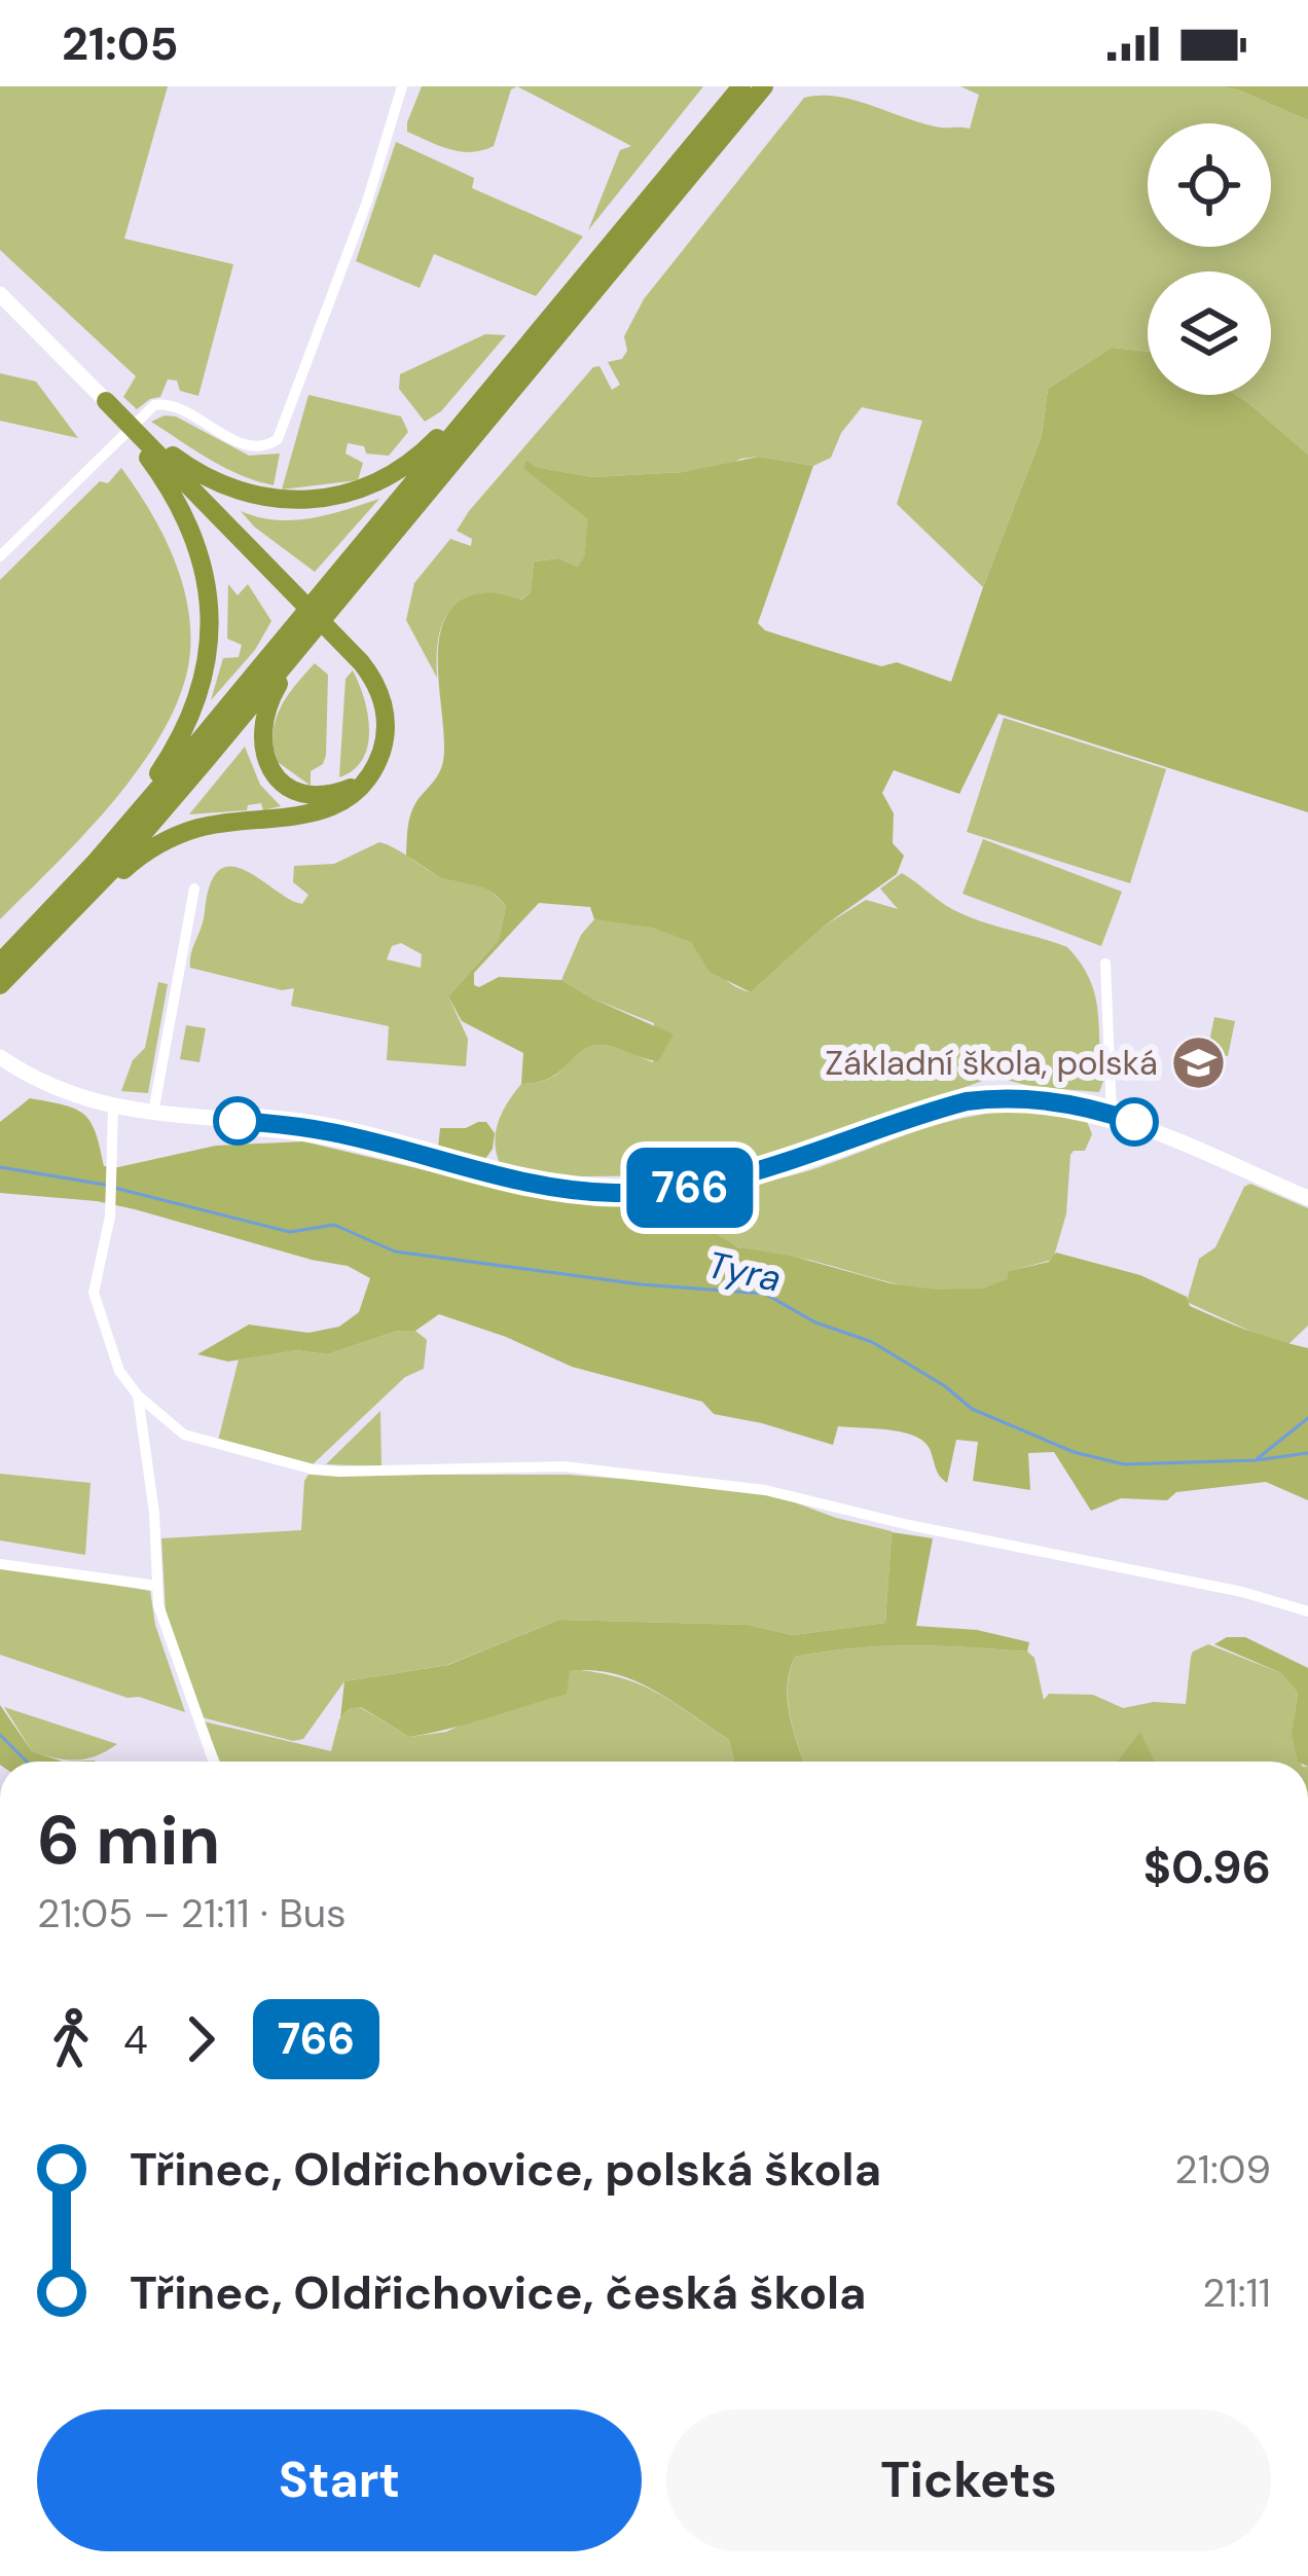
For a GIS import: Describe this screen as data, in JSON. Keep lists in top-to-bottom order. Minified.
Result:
{"water":["Tyra"],"places":{"school or university":["Základní škola, polská"]},"lines":["bus line 766"],"page":{"status":"21:05","on_map":"766","heading":["6 min","21:05 – 21:11 · Bus","$0.96"],"legs":["4","766"],"list":[{"name":"Třinec, Oldřichovice, polská škola","value":"21:09"},{"name":"Třinec, Oldřichovice, česká škola","value":"21:11"}],"buttons":["Start","Tickets"]}}
